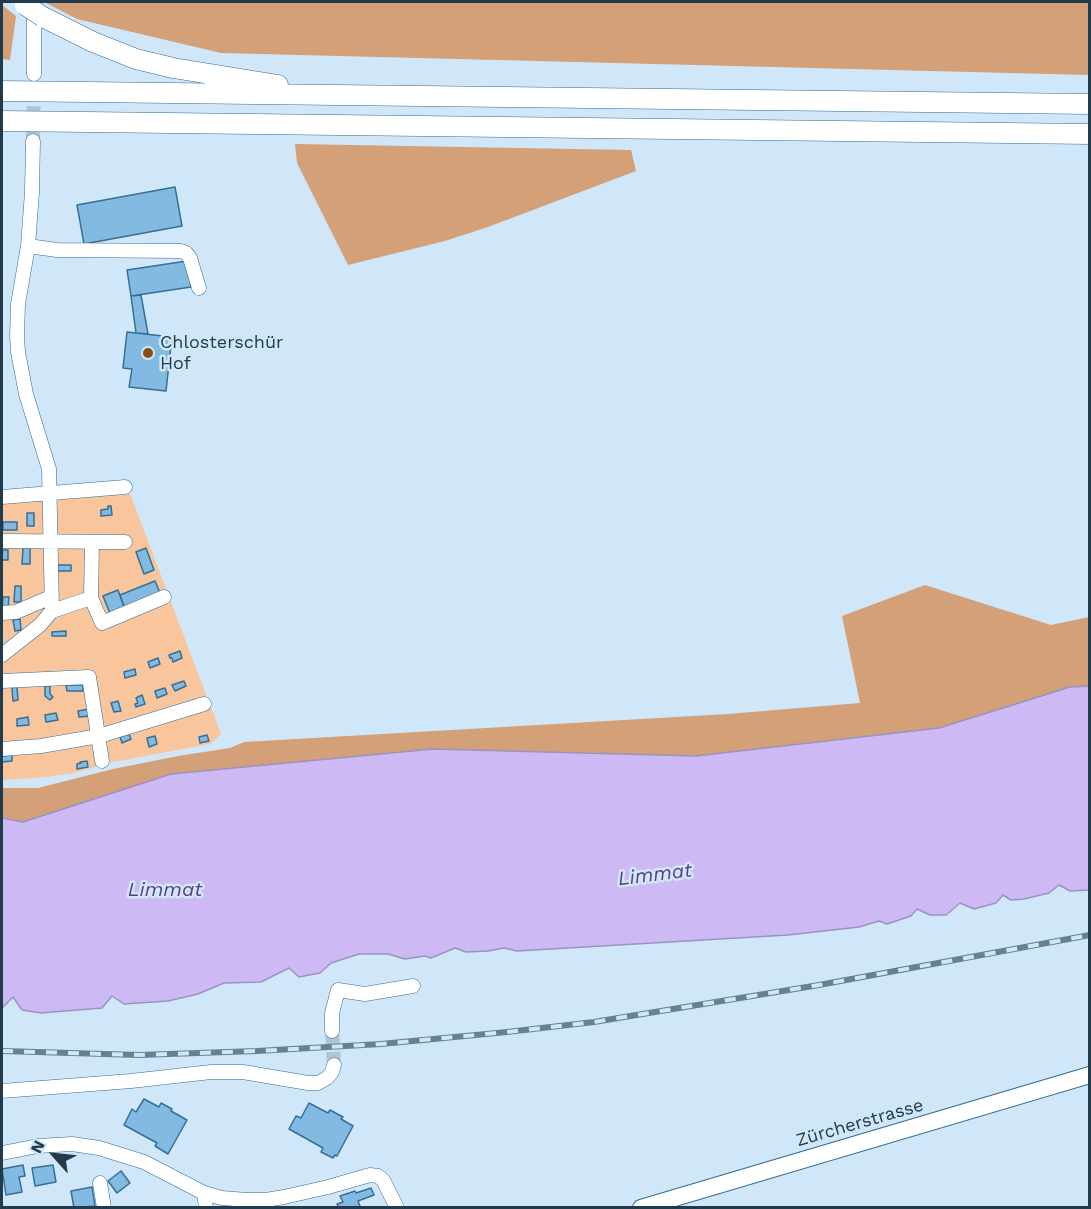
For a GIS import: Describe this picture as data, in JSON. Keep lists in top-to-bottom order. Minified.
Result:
{"streets":{"main road":["Zürcherstrasse"]},"water":["Limmat"],"places":["Chlosterschür Hof"],"north":"top left"}
